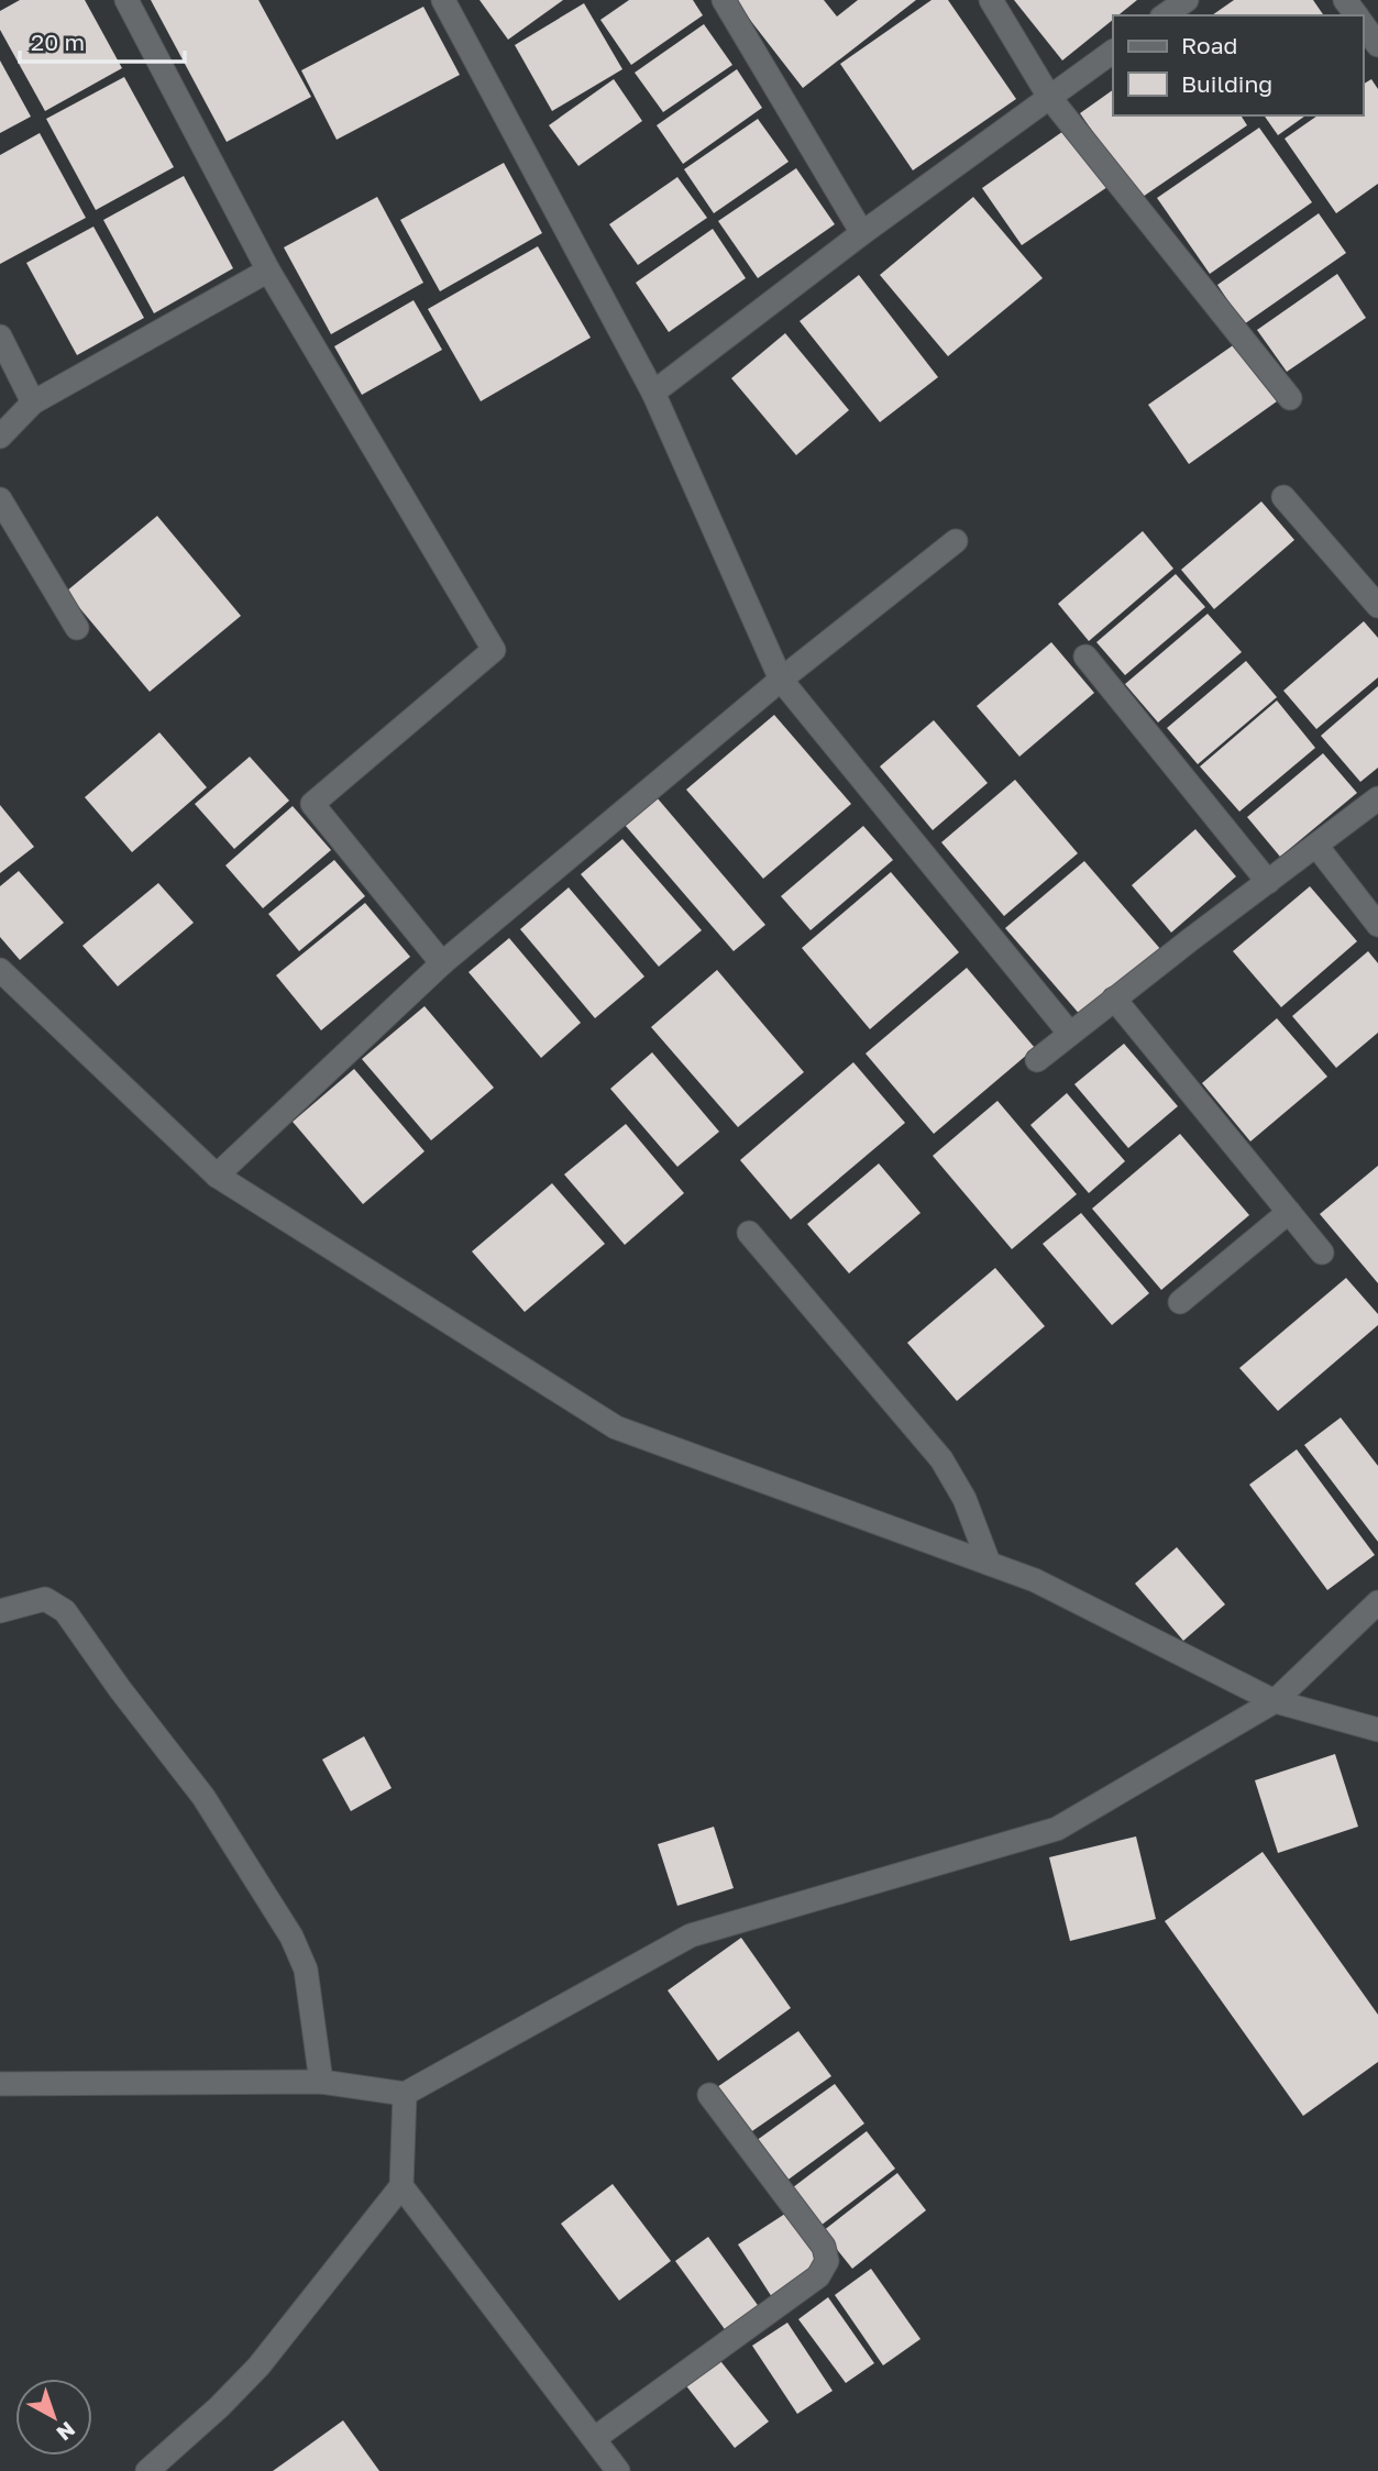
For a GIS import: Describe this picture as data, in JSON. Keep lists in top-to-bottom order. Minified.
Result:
{"legend":["Road","Building"],"scale_bar":"20 m","north":"bottom right"}
